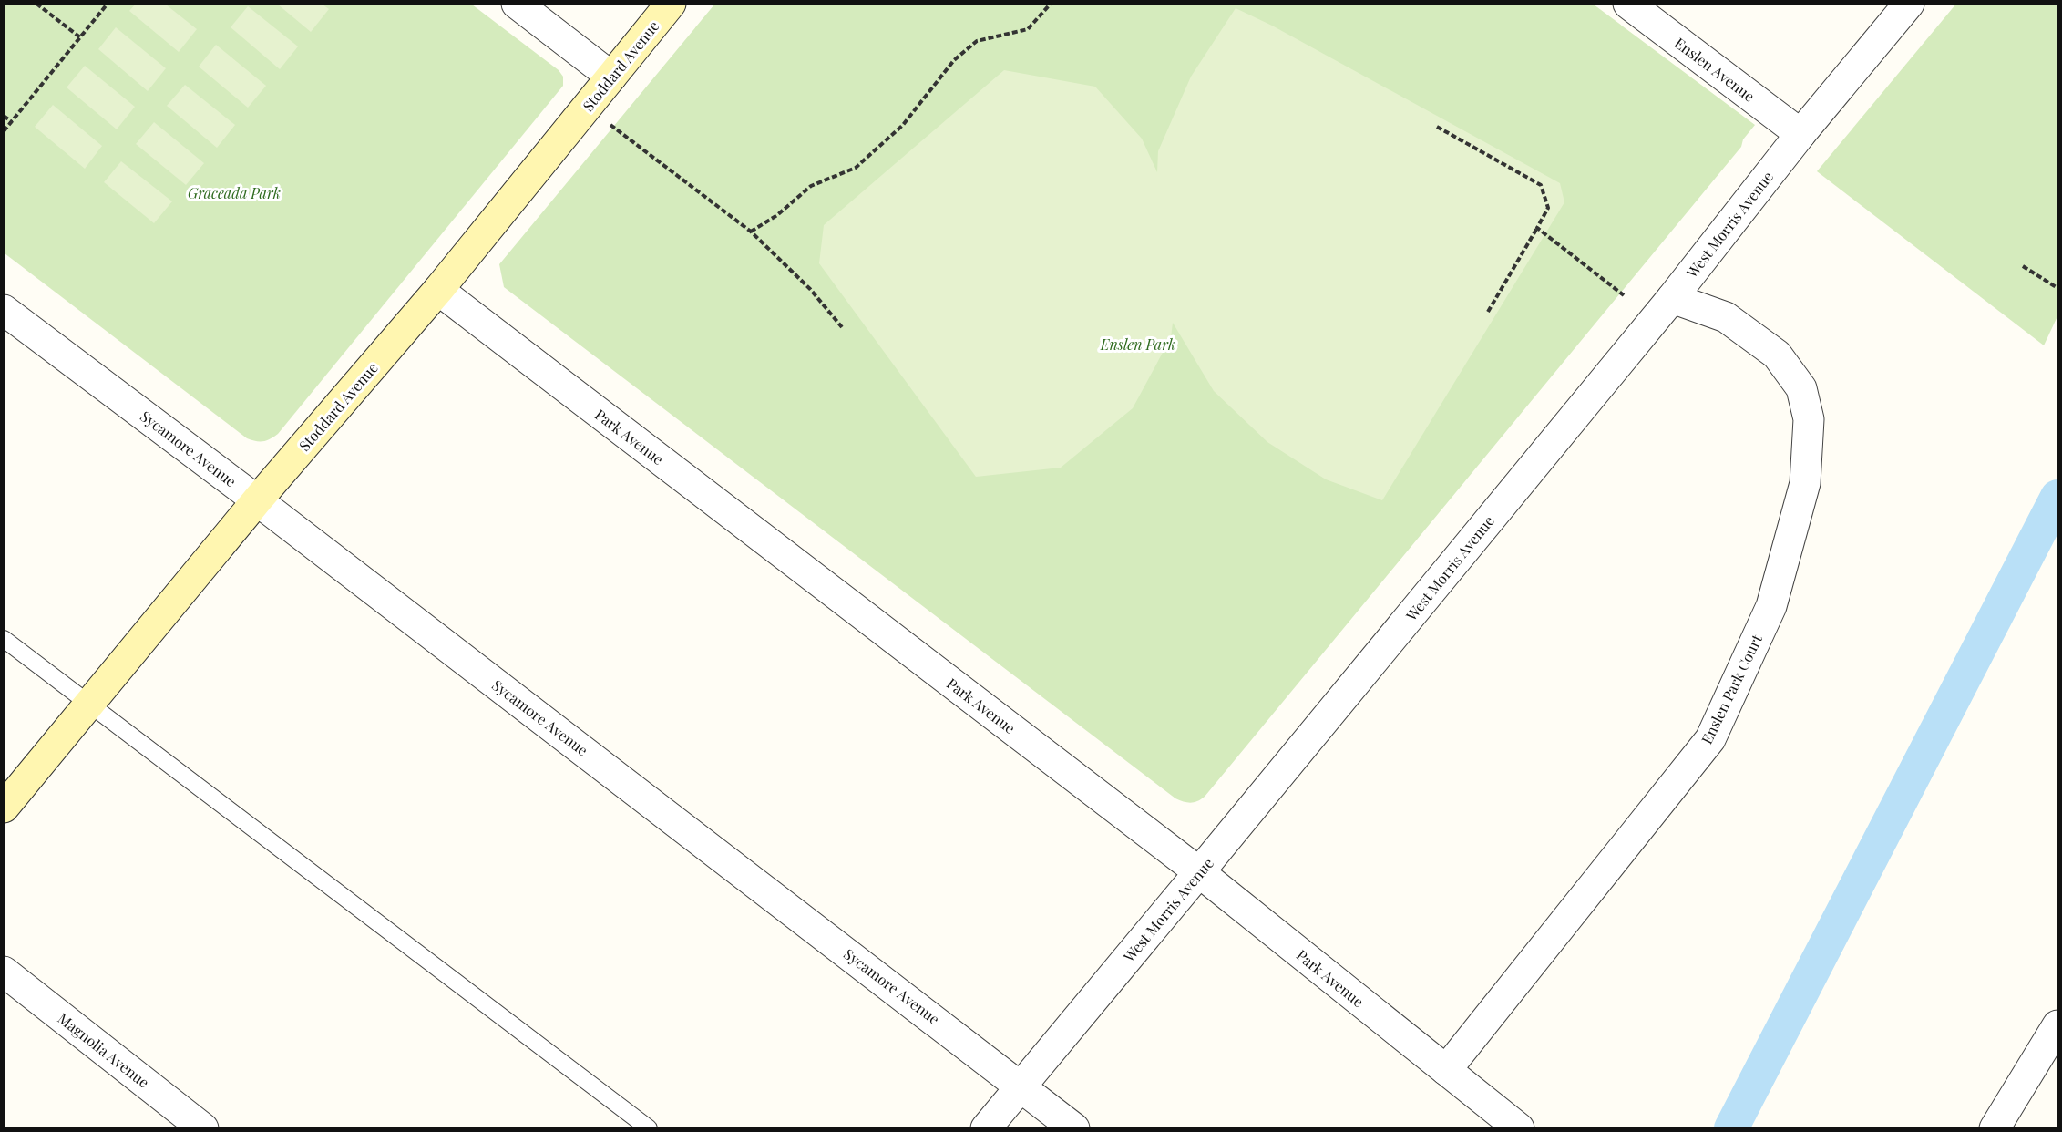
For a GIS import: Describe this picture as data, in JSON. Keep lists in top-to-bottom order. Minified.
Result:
{"streets":{"street":["Stoddard Avenue","Enslen Avenue","West Morris Avenue","Park Avenue","Sycamore Avenue","Enslen Park Court","Magnolia Avenue"]},"crossings":[["Stoddard Avenue","Park Avenue"],["Stoddard Avenue","Sycamore Avenue"],["Enslen Avenue","West Morris Avenue"],["West Morris Avenue","Park Avenue"],["West Morris Avenue","Sycamore Avenue"],["West Morris Avenue","Enslen Park Court"],["Park Avenue","Enslen Park Court"]],"parks":["Graceada Park","Enslen Park"]}
